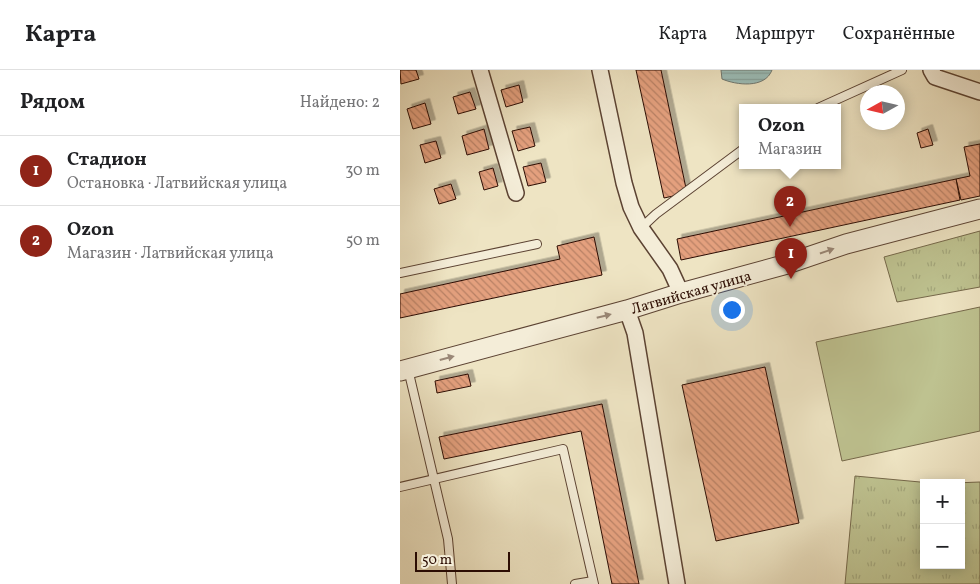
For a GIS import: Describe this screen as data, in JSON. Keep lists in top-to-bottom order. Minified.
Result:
{"streets":{"street":["Латвийская улица"]},"one_way":["Латвийская улица"],"scale_bar":"50 m","north":"left","page":{"header":"Карта","nav":["Карта","Маршрут","Сохранённые"],"heading":["Рядом","Найдено: 2"],"popup":["Ozon","Магазин"],"list":[{"mark":"1","name":"Стадион","note":"Остановка · Латвийская улица","value":"30 m"},{"mark":"2","name":"Ozon","note":"Магазин · Латвийская улица","value":"50 m"}],"pins":["2","1"],"map_buttons":["+","−"],"scale":"50 m"}}
